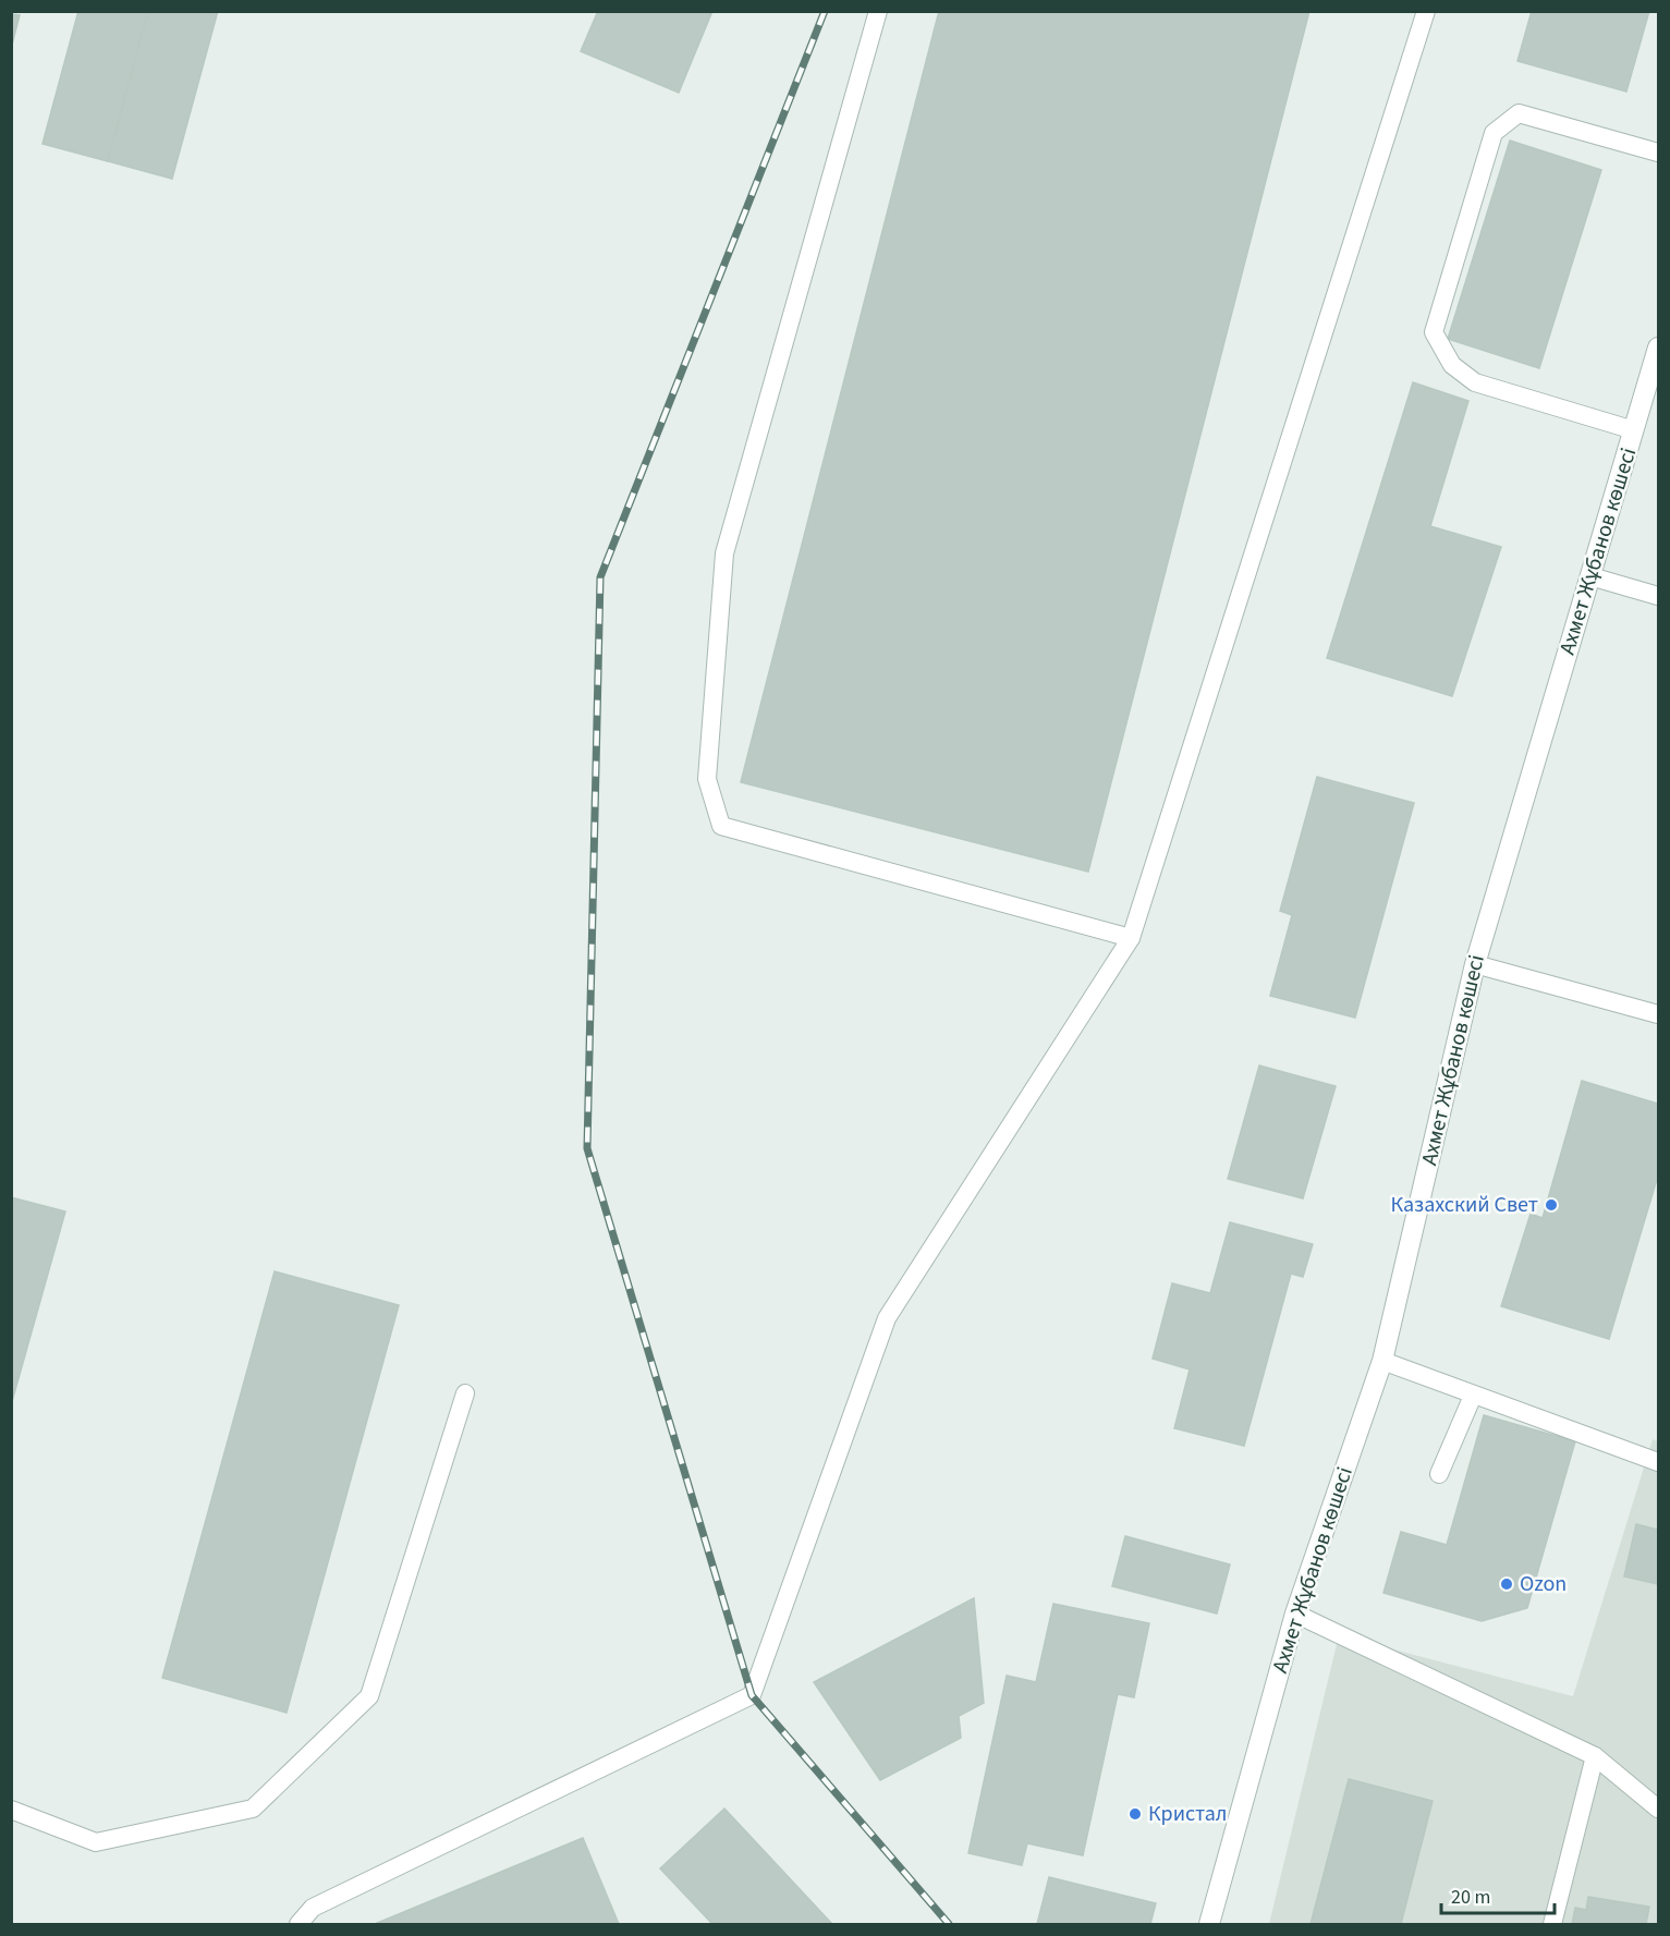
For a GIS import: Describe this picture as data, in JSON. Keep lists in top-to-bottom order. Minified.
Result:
{"streets":{"street":["Ахмет Жұбанов көшесі"]},"places":["Казахский Свет","Ozon","Кристал"],"scale_bar":"20 m"}
